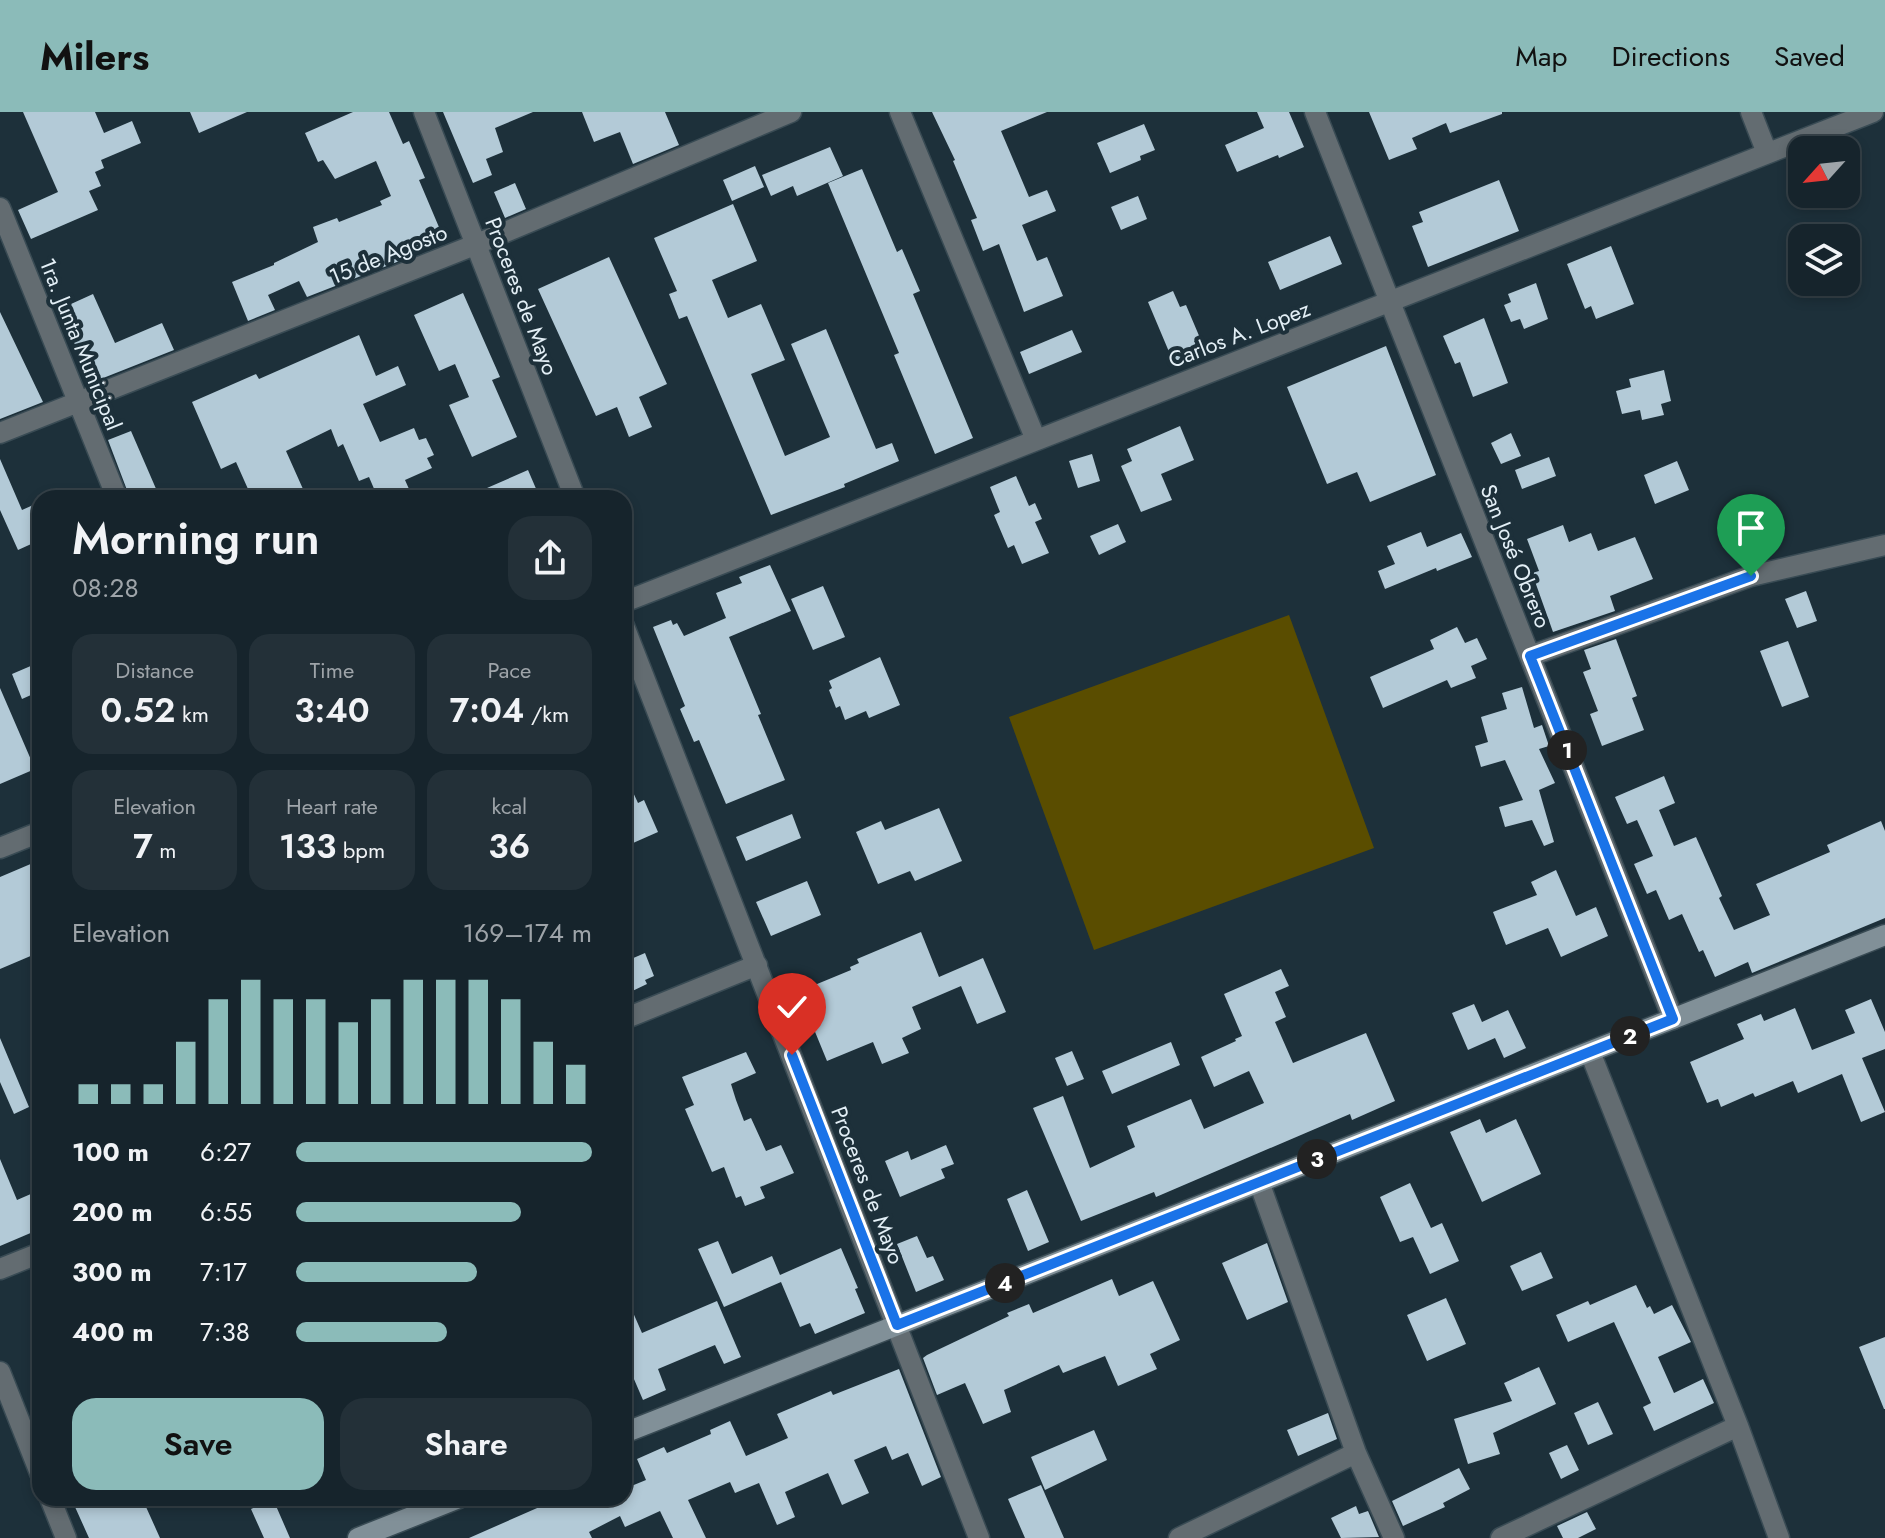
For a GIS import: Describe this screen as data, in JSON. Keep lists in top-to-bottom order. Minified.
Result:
{"streets":{"street":["15 de Agosto","Proceres de Mayo","Carlos A. Lopez","1ra. Junta Municipal","San José Obrero"]},"crossings":[["15 de Agosto","Proceres de Mayo"],["15 de Agosto","1ra. Junta Municipal"],["Carlos A. Lopez","San José Obrero"]],"north":"bottom left","page":{"header":"Milers","nav":["Map","Directions","Saved"],"heading":["Morning run","08:28"],"stats":[["Distance","0.52 km"],["Time","3:40"],["Pace","7:04 /km"],["Elevation","7 m"],["Heart rate","133 bpm"],["kcal","36"]],"pins":["1","2","3","4"],"chart":["Elevation","169–174 m"],"list":[{"name":"100 m","note":"6:27"},{"name":"200 m","note":"6:55"},{"name":"300 m","note":"7:17"},{"name":"400 m","note":"7:38"}],"buttons":["Save","Share"]}}
